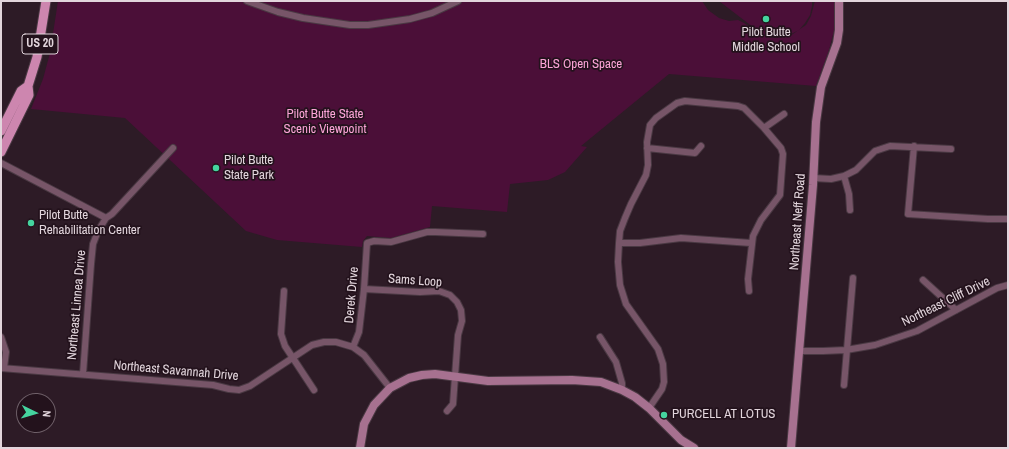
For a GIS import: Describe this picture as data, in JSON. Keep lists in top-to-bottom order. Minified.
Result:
{"streets":{"main road":["US 20","Northeast Neff Road"],"street":["Sams Loop","Derek Drive","Northeast Cliff Drive","Northeast Linnea Drive","Northeast Savannah Drive"]},"crossings":[["Northeast Neff Road","Northeast Cliff Drive"],["Sams Loop","Derek Drive"],["Derek Drive","Northeast Savannah Drive"],["Northeast Linnea Drive","Northeast Savannah Drive"]],"parks":["BLS Open Space","Pilot Butte State Scenic Viewpoint"],"places":["Pilot Butte Middle School","Pilot Butte State Park","Pilot Butte Rehabilitation Center","PURCELL AT LOTUS"],"north":"right"}
